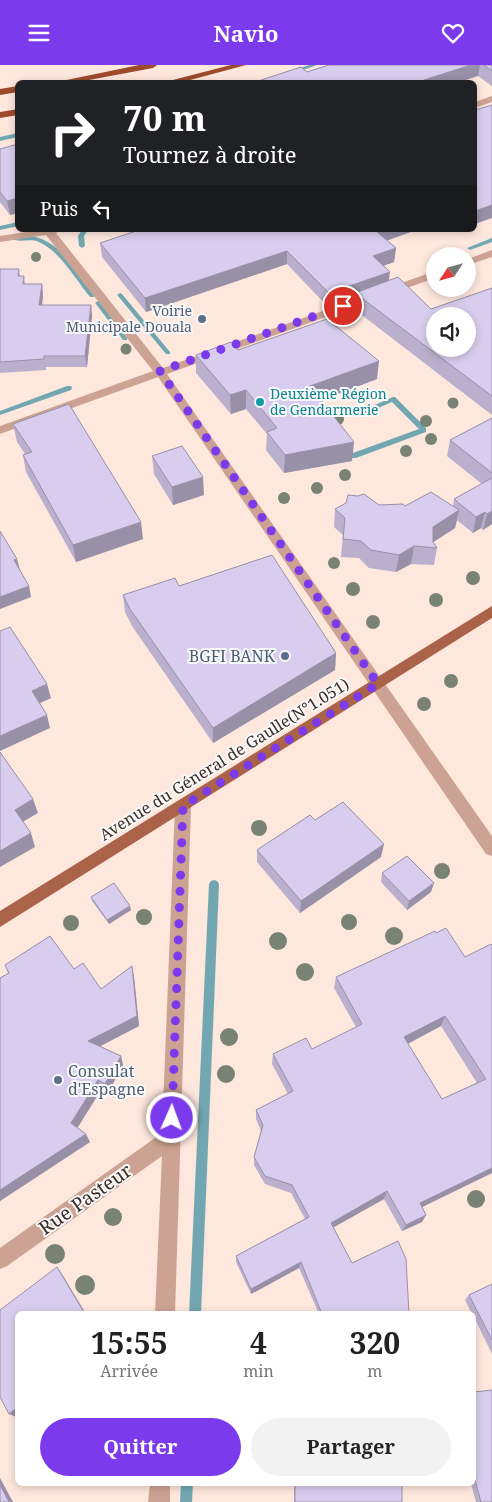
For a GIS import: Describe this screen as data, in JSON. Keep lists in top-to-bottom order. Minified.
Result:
{"streets":{"main road":["Avenue du Géneral de Gaulle(N°1.051)"],"street":["Rue Pasteur"]},"places":["Voirie Municipale Douala","Deuxième Région de Gendarmerie","BGFI BANK","Consulat d'Espagne"],"north":"bottom left","page":{"header":"Navio","turn":["70 m","Tournez à droite"],"then":"Puis","eta":["15:55","Arrivée","4","min","320","m"],"buttons":["Quitter","Partager"]}}
